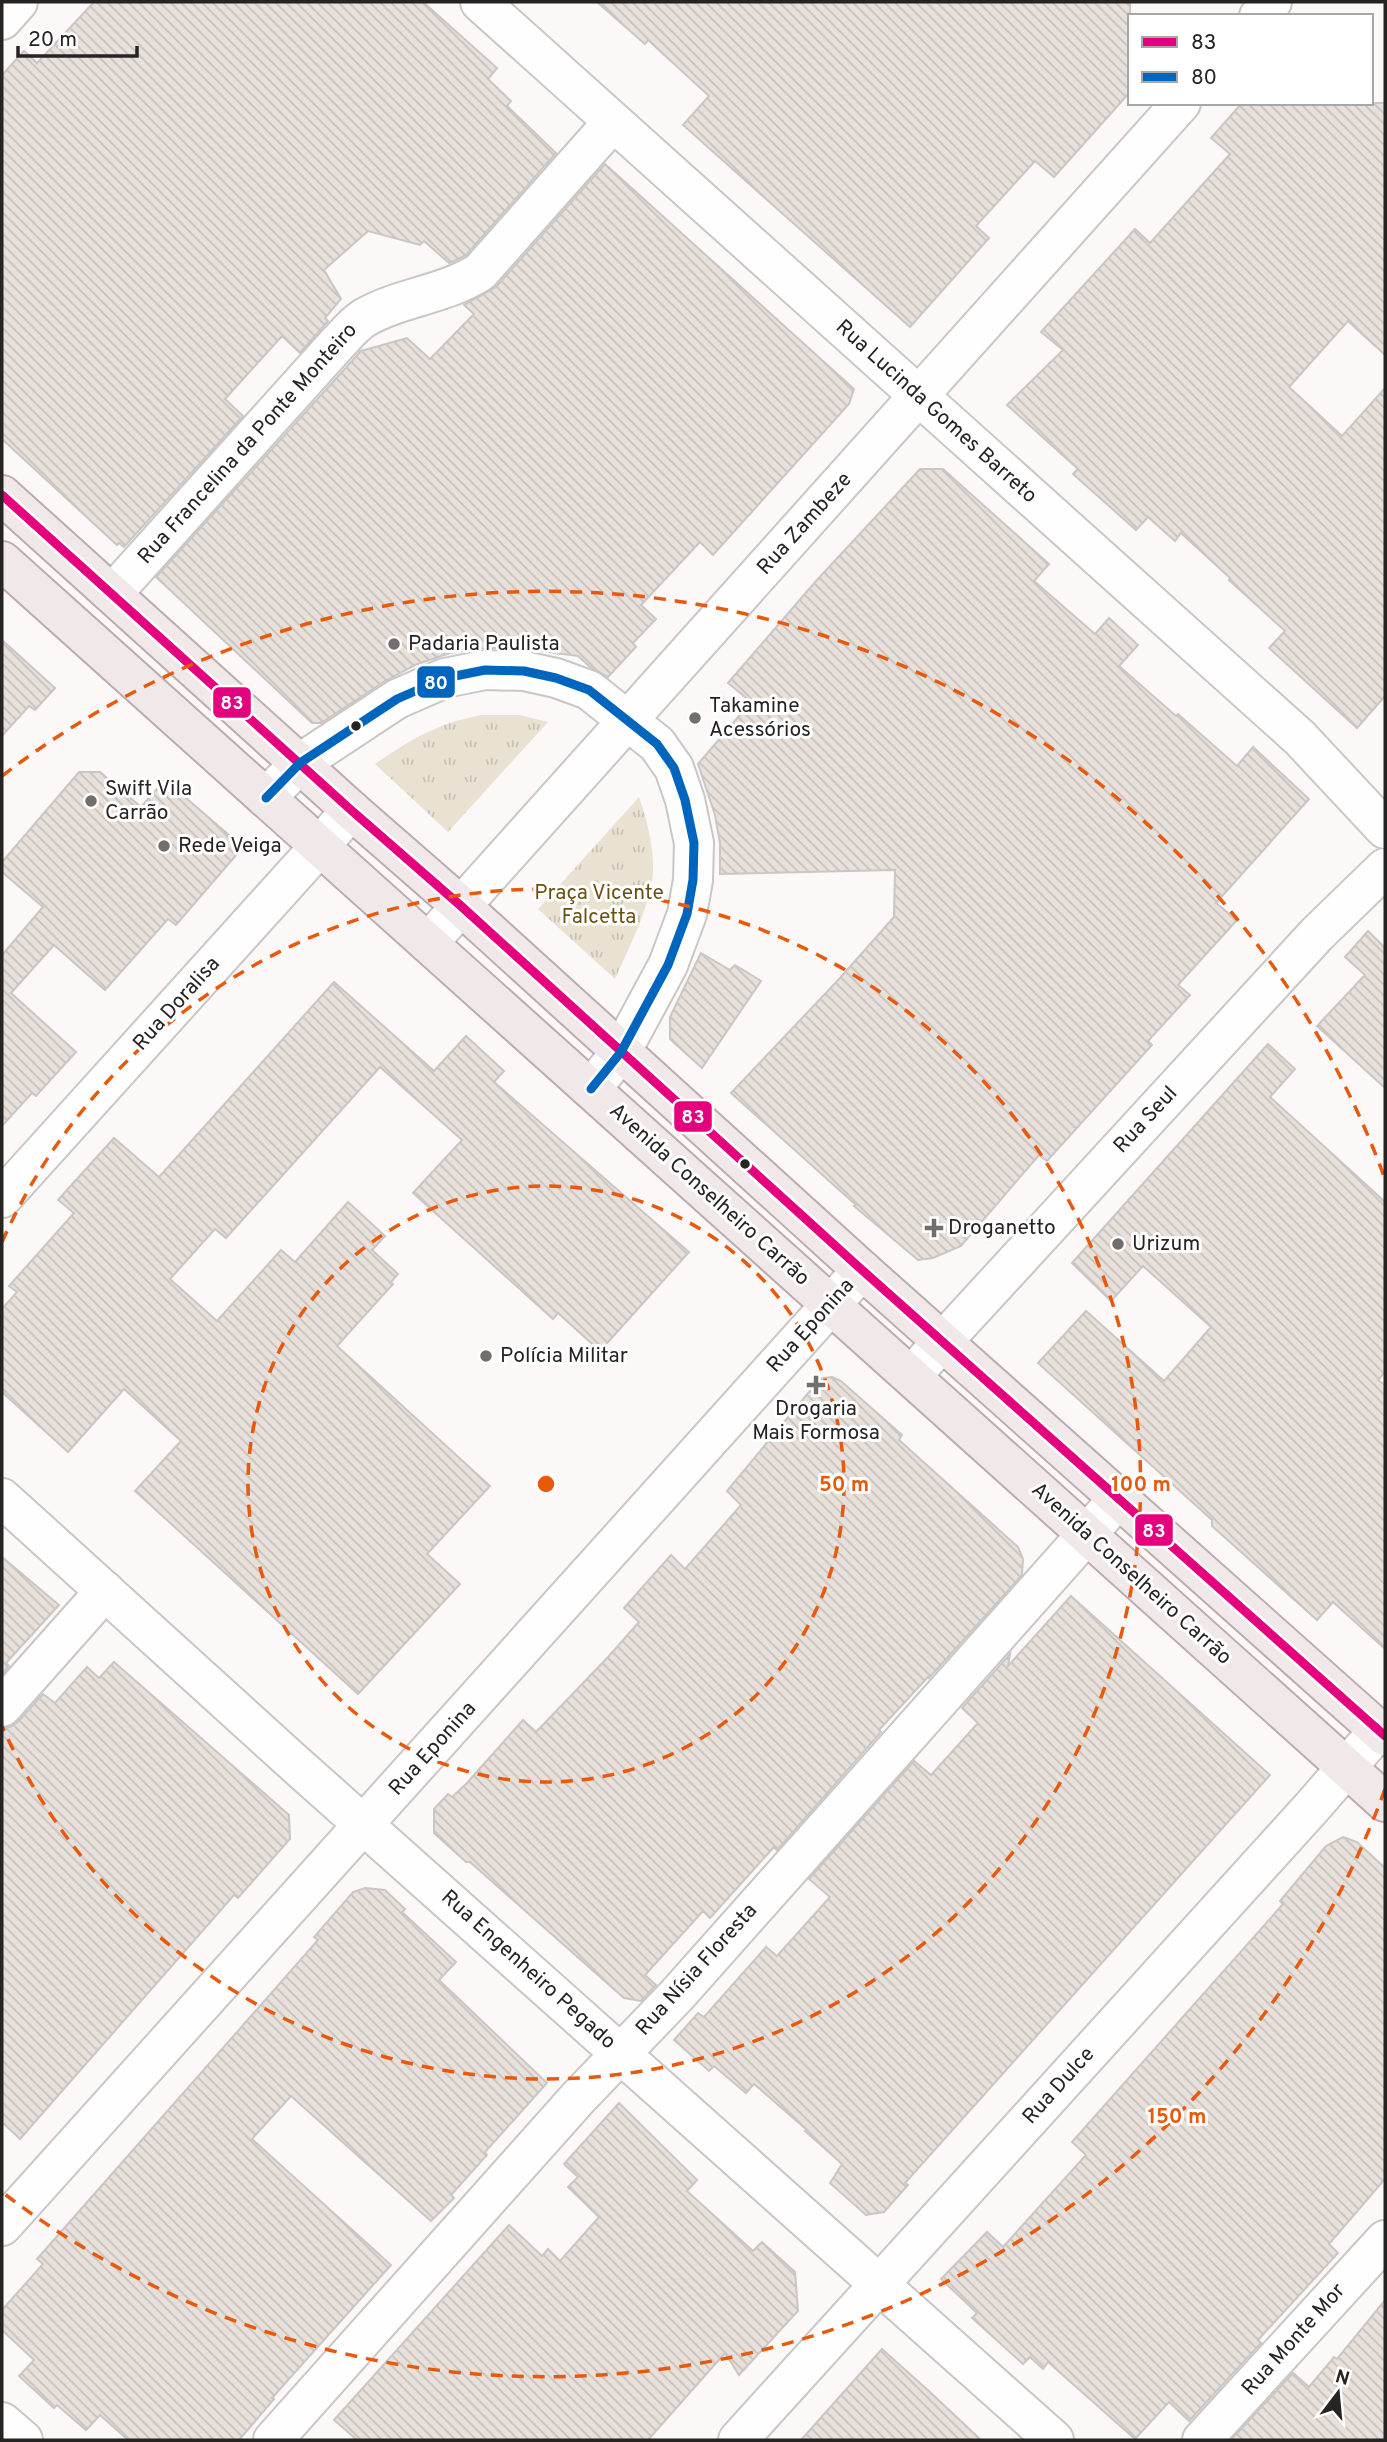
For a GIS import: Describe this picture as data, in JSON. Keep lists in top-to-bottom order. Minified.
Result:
{"streets":{"main road":["Avenida Conselheiro Carrão"],"street":["Rua Lucinda Gomes Barreto","Rua Francelina da Ponte Monteiro","Rua Zambeze","Rua Doralisa","Rua Seul","Rua Eponina","Rua Engenheiro Pegado","Rua Nísia Floresta","Rua Dulce","Rua Monte Mor"]},"crossings":[["Rua Lucinda Gomes Barreto","Rua Francelina da Ponte Monteiro"],["Rua Lucinda Gomes Barreto","Rua Zambeze"],["Rua Zambeze","Avenida Conselheiro Carrão"],["Rua Doralisa","Avenida Conselheiro Carrão"],["Rua Seul","Avenida Conselheiro Carrão"],["Avenida Conselheiro Carrão","Rua Eponina"],["Avenida Conselheiro Carrão","Rua Nísia Floresta"],["Avenida Conselheiro Carrão","Rua Dulce"],["Rua Eponina","Rua Engenheiro Pegado"],["Rua Engenheiro Pegado","Rua Nísia Floresta"],["Rua Engenheiro Pegado","Rua Dulce"]],"parks":["Praça Vicente Falcetta"],"places":{"other":["Padaria Paulista","Takamine Acessórios","Swift Vila Carrão","Rede Veiga","Urizum","Polícia Militar"],"health":["Droganetto","Drogaria Mais Formosa"]},"lines":["transit line 83","transit line 80"],"legend":["83","80"],"scale_bar":"20 m","north":"top","rings":["50 m","100 m","150 m"]}
